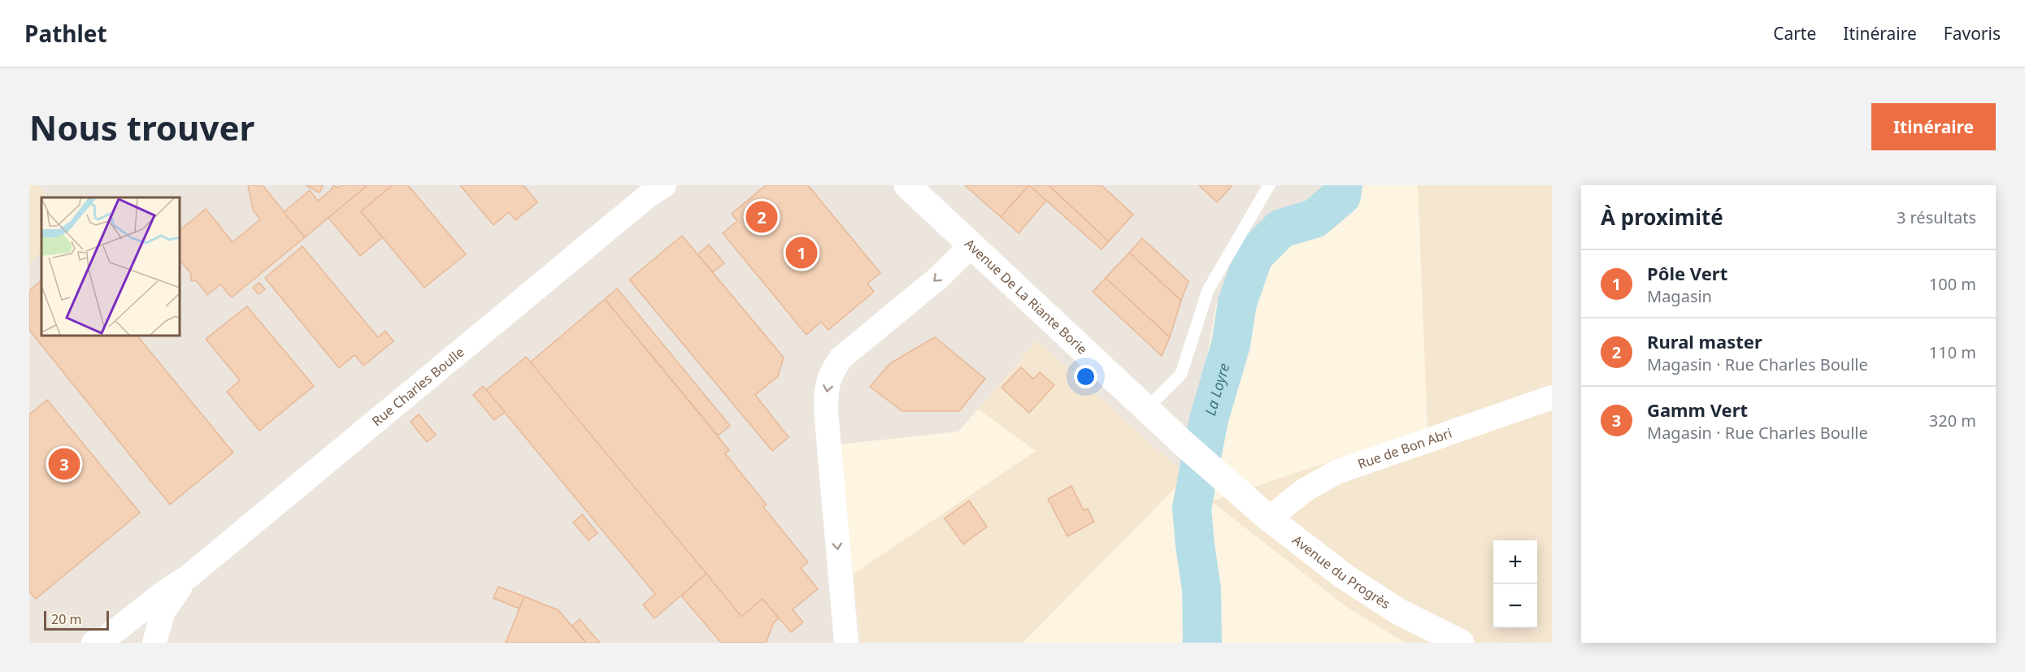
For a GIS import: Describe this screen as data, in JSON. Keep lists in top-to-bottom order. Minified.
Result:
{"streets":{"street":["Avenue De La Riante Borie","Rue Charles Boulle","Rue de Bon Abri","Avenue du Progrès"]},"crossings":[["Avenue De La Riante Borie","Avenue du Progrès"],["Rue de Bon Abri","Avenue du Progrès"]],"water":["La Loyre"],"scale_bar":"20 m","page":{"header":"Pathlet","nav":["Carte","Itinéraire","Favoris"],"buttons":"Itinéraire","title":"Nous trouver","heading":["À proximité","3 résultats"],"pins":["2","1","3"],"list":[{"mark":"1","name":"Pôle Vert","note":"Magasin","value":"100 m"},{"mark":"2","name":"Rural master","note":"Magasin · Rue Charles Boulle","value":"110 m"},{"mark":"3","name":"Gamm Vert","note":"Magasin · Rue Charles Boulle","value":"320 m"}],"map_buttons":["+","−"],"scale":"20 m"}}
